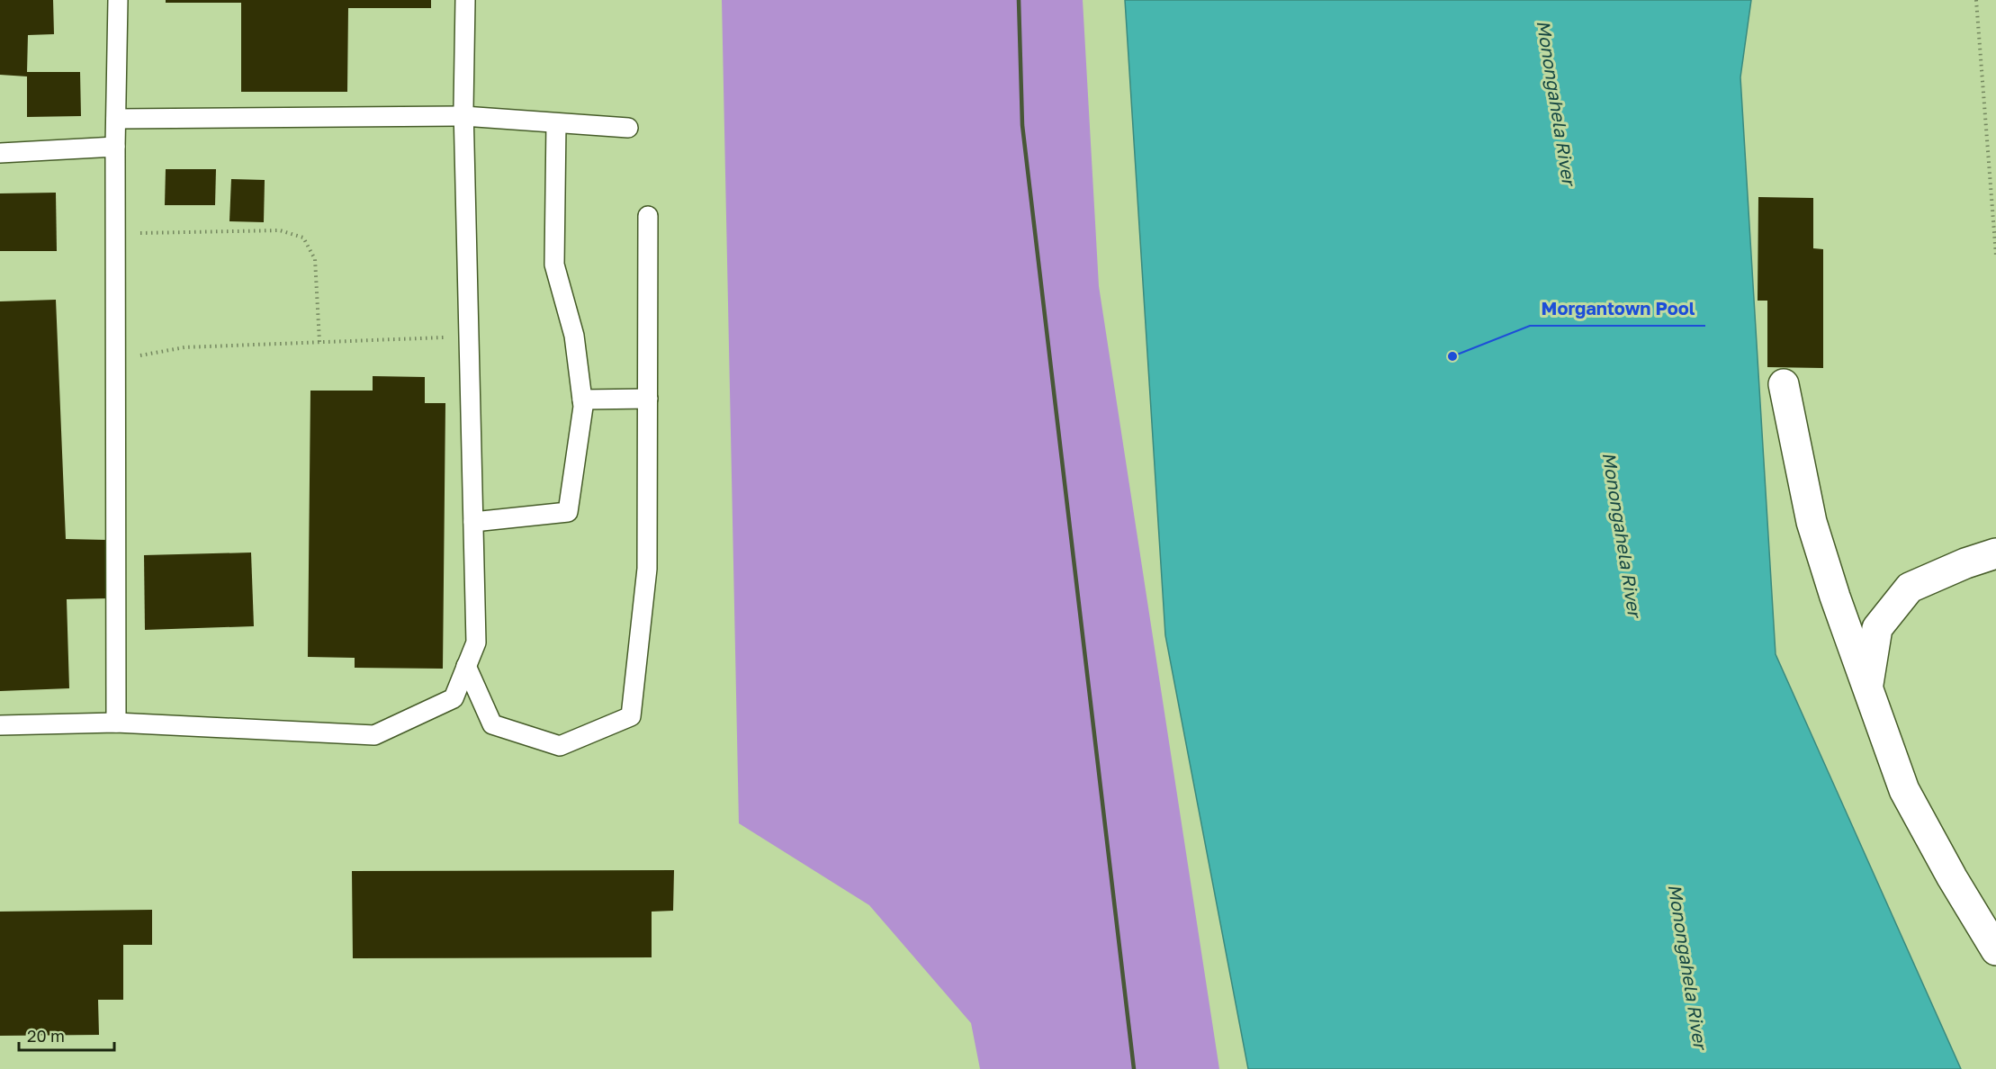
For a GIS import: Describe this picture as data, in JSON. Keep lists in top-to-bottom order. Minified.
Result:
{"water":["Monongahela River"],"places":["Morgantown Pool"],"scale_bar":"20 m"}
